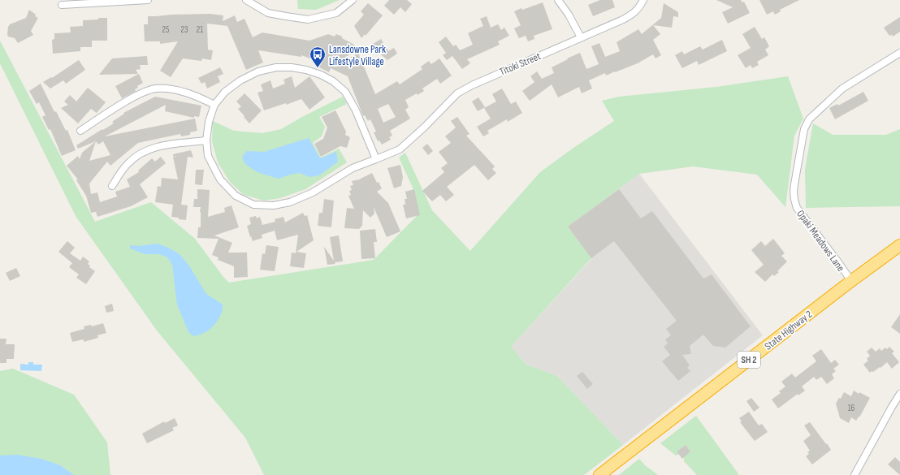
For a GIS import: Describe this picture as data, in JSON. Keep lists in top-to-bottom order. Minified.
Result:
{"streets":{"highway":["State Highway 2","SH 2"],"street":["Titoki Street","Opaki Meadows Lane"]},"crossings":[["Opaki Meadows Lane","State Highway 2"]],"places":{"bus stop":["Lansdowne Park Lifestyle Village"]},"house_numbers":["25","23","21","16"]}
